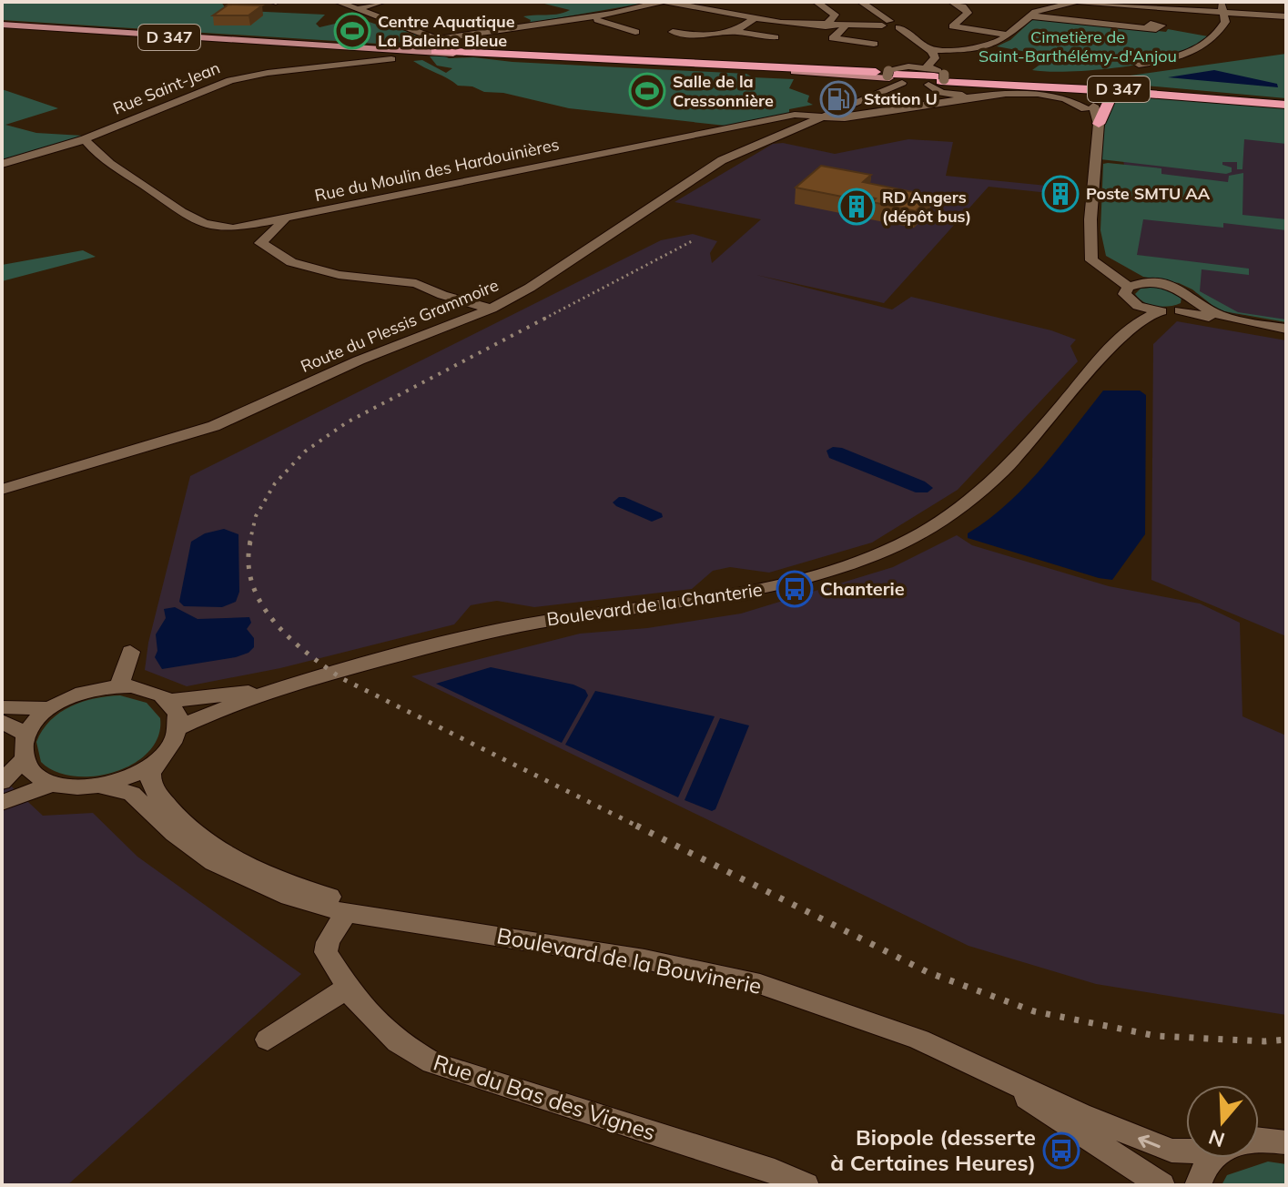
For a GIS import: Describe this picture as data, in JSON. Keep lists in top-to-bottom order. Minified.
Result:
{"streets":{"highway":["D 347"],"street":["Rue Saint-Jean","Rue du Moulin des Hardouinières","Route du Plessis Grammoire","Boulevard de la Chanterie","Boulevard de la Bouvinerie","Rue du Bas des Vignes"]},"crossings":[["D 347","Route du Plessis Grammoire"],["Rue Saint-Jean","Rue du Moulin des Hardouinières"],["Rue du Moulin des Hardouinières","Route du Plessis Grammoire"],["Boulevard de la Chanterie","Boulevard de la Bouvinerie"],["Boulevard de la Bouvinerie","Rue du Bas des Vignes"]],"parks":["Cimetière de Saint-Barthélémy-d'Anjou"],"places":{"sports":["Centre Aquatique La Baleine Bleue","Salle de la Cressonnière"],"fuel station":["Station U"],"building":["Poste SMTU AA","RD Angers (dépôt bus)"],"bus stop":["Chanterie","Biopole (desserte à Certaines Heures)"]},"north":"bottom"}
